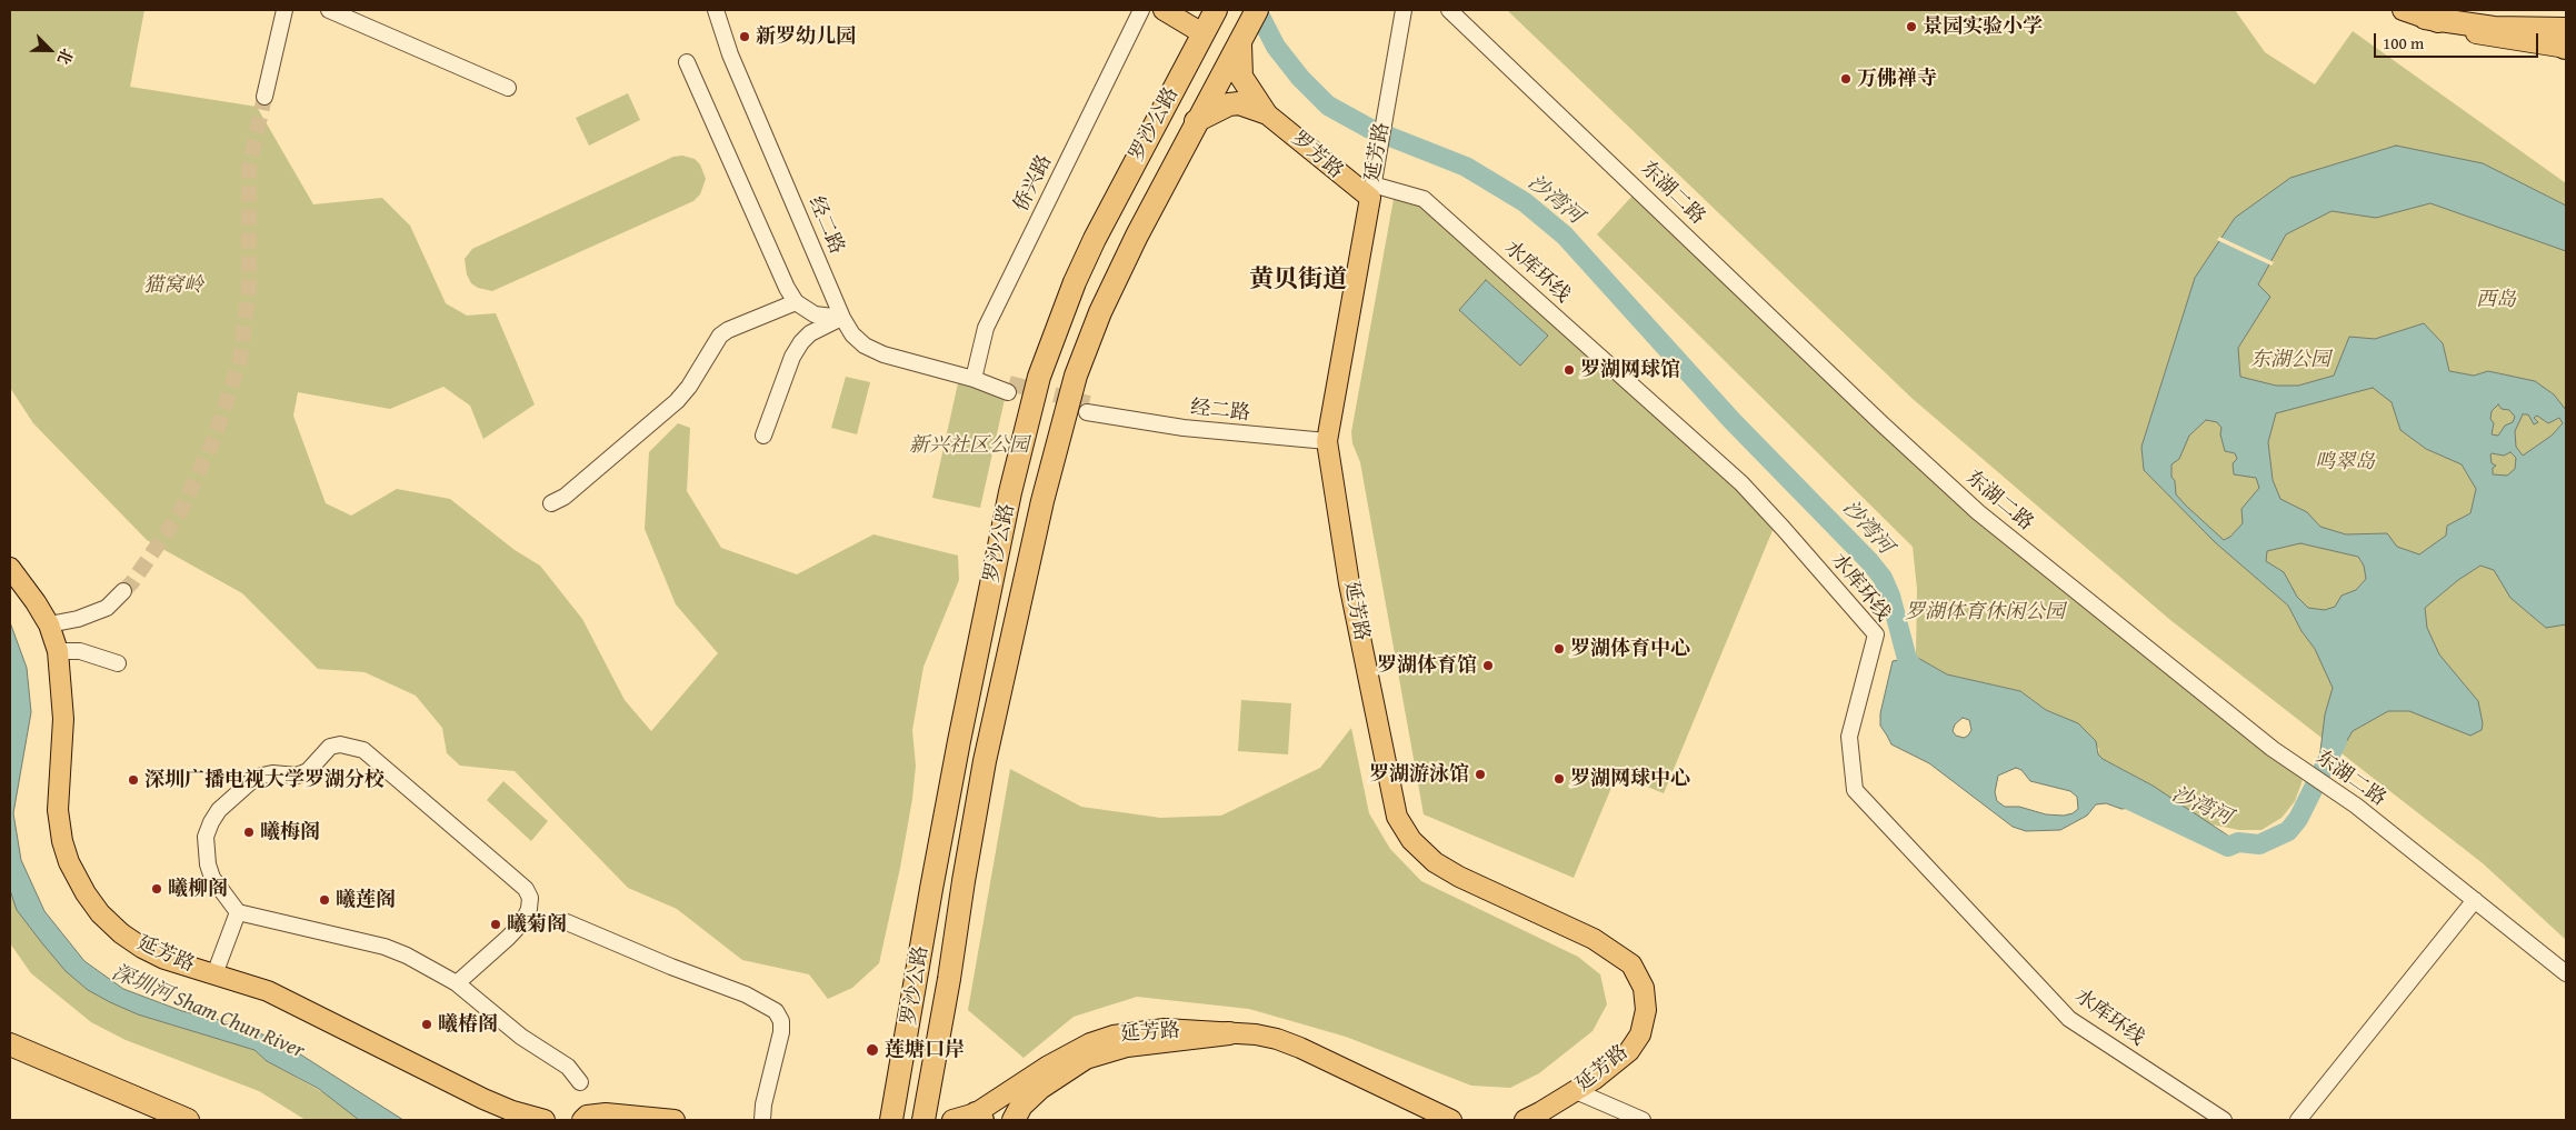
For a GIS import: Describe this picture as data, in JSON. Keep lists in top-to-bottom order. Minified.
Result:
{"streets":{"highway":["罗沙公路"],"main road":["延芳路","罗芳路"],"street":["侨兴路","东湖二路","经二路","水库环线"]},"crossings":[["延芳路","罗芳路"],["延芳路","经二路"],["延芳路","水库环线"],["罗芳路","水库环线"],["侨兴路","经二路"]],"districts":["黄贝街道"],"water":["沙湾河","深圳河 Sham Chun River"],"parks":["猫窝岭","西岛","东湖公园","新兴社区公园","鸣翠岛","罗湖体育休闲公园"],"places":["景园实验小学","新罗幼儿园","万佛禅寺","罗湖网球馆","罗湖体育中心","罗湖体育馆","罗湖游泳馆","罗湖网球中心","深圳广播电视大学罗湖分校","曦梅阁","曦柳阁","曦莲阁","曦菊阁","曦椿阁","莲塘口岸"],"scale_bar":"100 m","north":"bottom right"}
